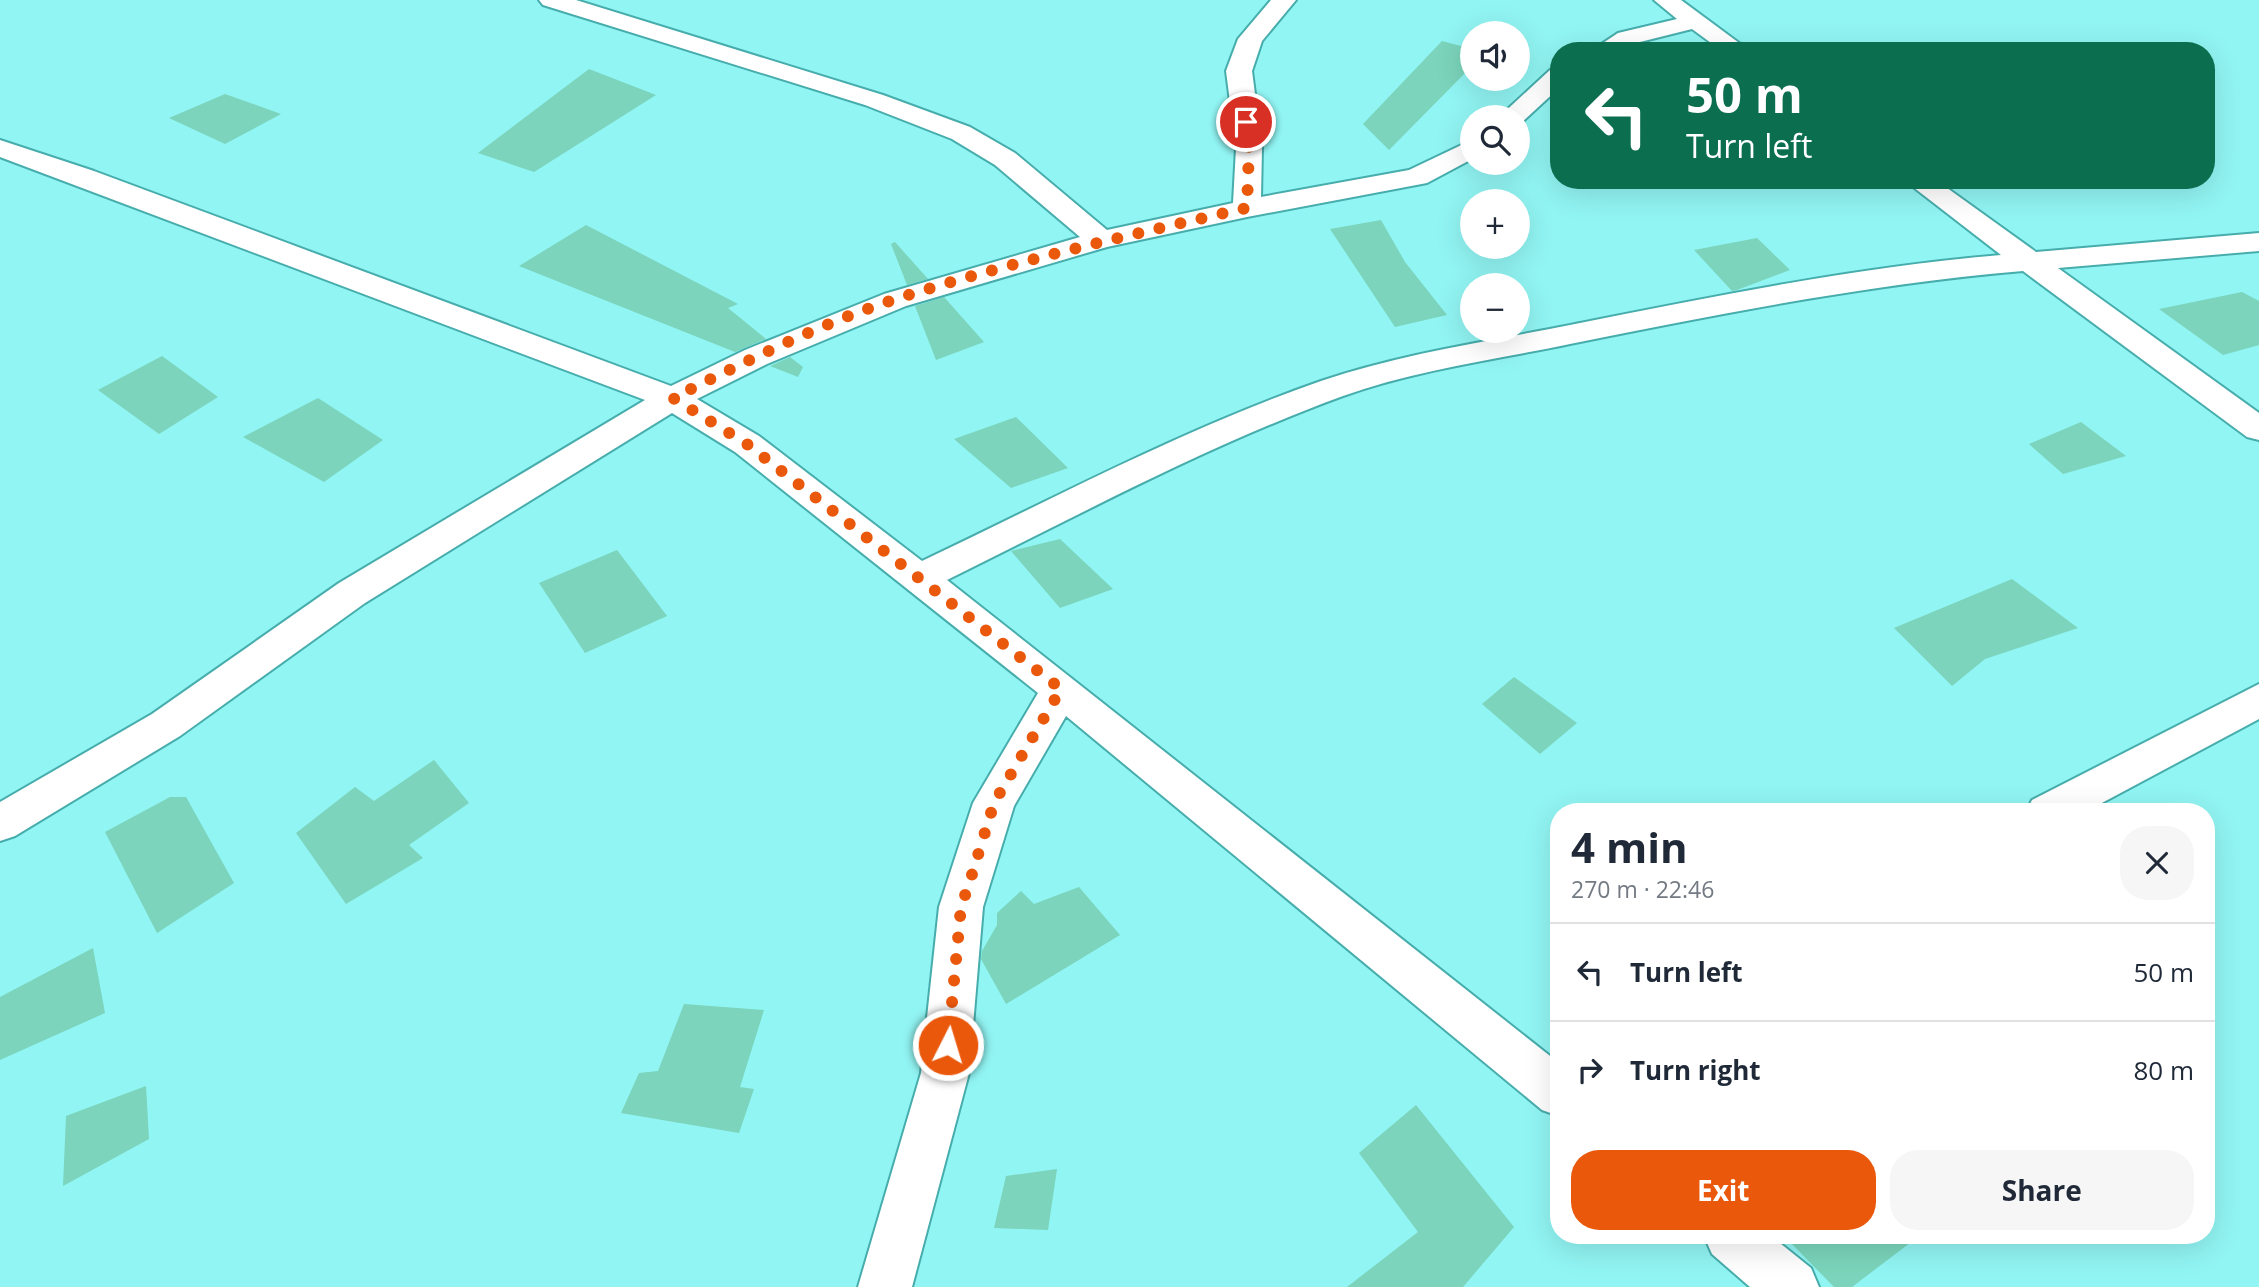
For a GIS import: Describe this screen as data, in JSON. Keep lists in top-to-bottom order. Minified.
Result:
{"page":{"map_buttons":["+","−"],"turn":["50 m","Turn left"],"heading":["4 min","270 m · 22:46"],"list":[{"name":"Turn left","value":"50 m"},{"name":"Turn right","value":"80 m"}],"buttons":["Exit","Share"]}}
